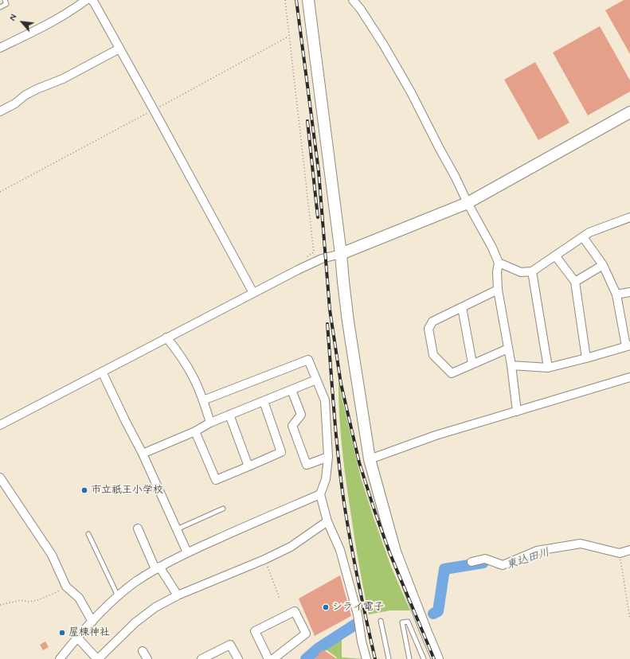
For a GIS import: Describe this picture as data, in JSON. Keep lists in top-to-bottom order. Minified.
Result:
{"water":["東込田川"],"places":["市立祇王小学校","シライ電子","屋棟神社"],"north":"top left"}
